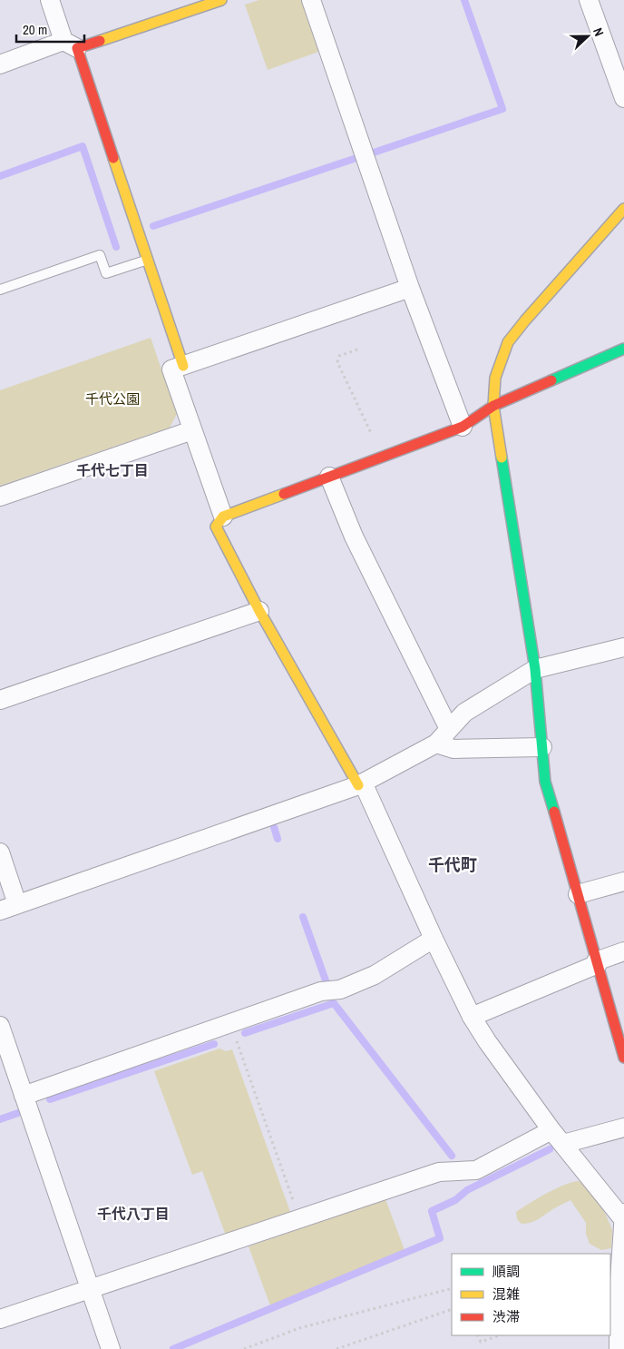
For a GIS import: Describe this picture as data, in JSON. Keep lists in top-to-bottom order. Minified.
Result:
{"districts":["千代七丁目","千代町","千代八丁目"],"parks":["千代公園"],"legend":["順調","混雑","渋滞"],"scale_bar":"20 m","north":"right"}
